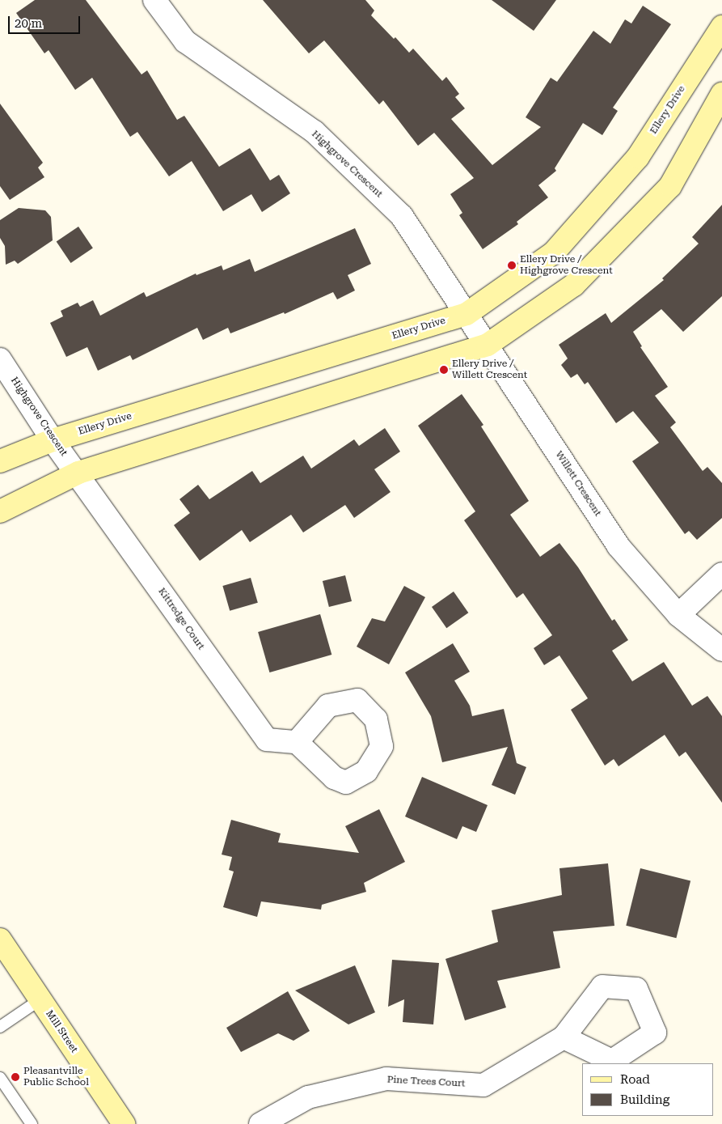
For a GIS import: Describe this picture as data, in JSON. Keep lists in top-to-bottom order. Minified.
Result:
{"streets":{"street":["Ellery Drive","Highgrove Crescent","Willett Crescent","Kittredge Court","Mill Street","Pine Trees Court"]},"crossings":[["Ellery Drive","Highgrove Crescent"],["Highgrove Crescent","Willett Crescent"],["Highgrove Crescent","Kittredge Court"]],"places":["Ellery Drive / Highgrove Crescent","Ellery Drive / Willett Crescent","Pleasantville Public School"],"legend":["Road","Building"],"scale_bar":"20 m"}
